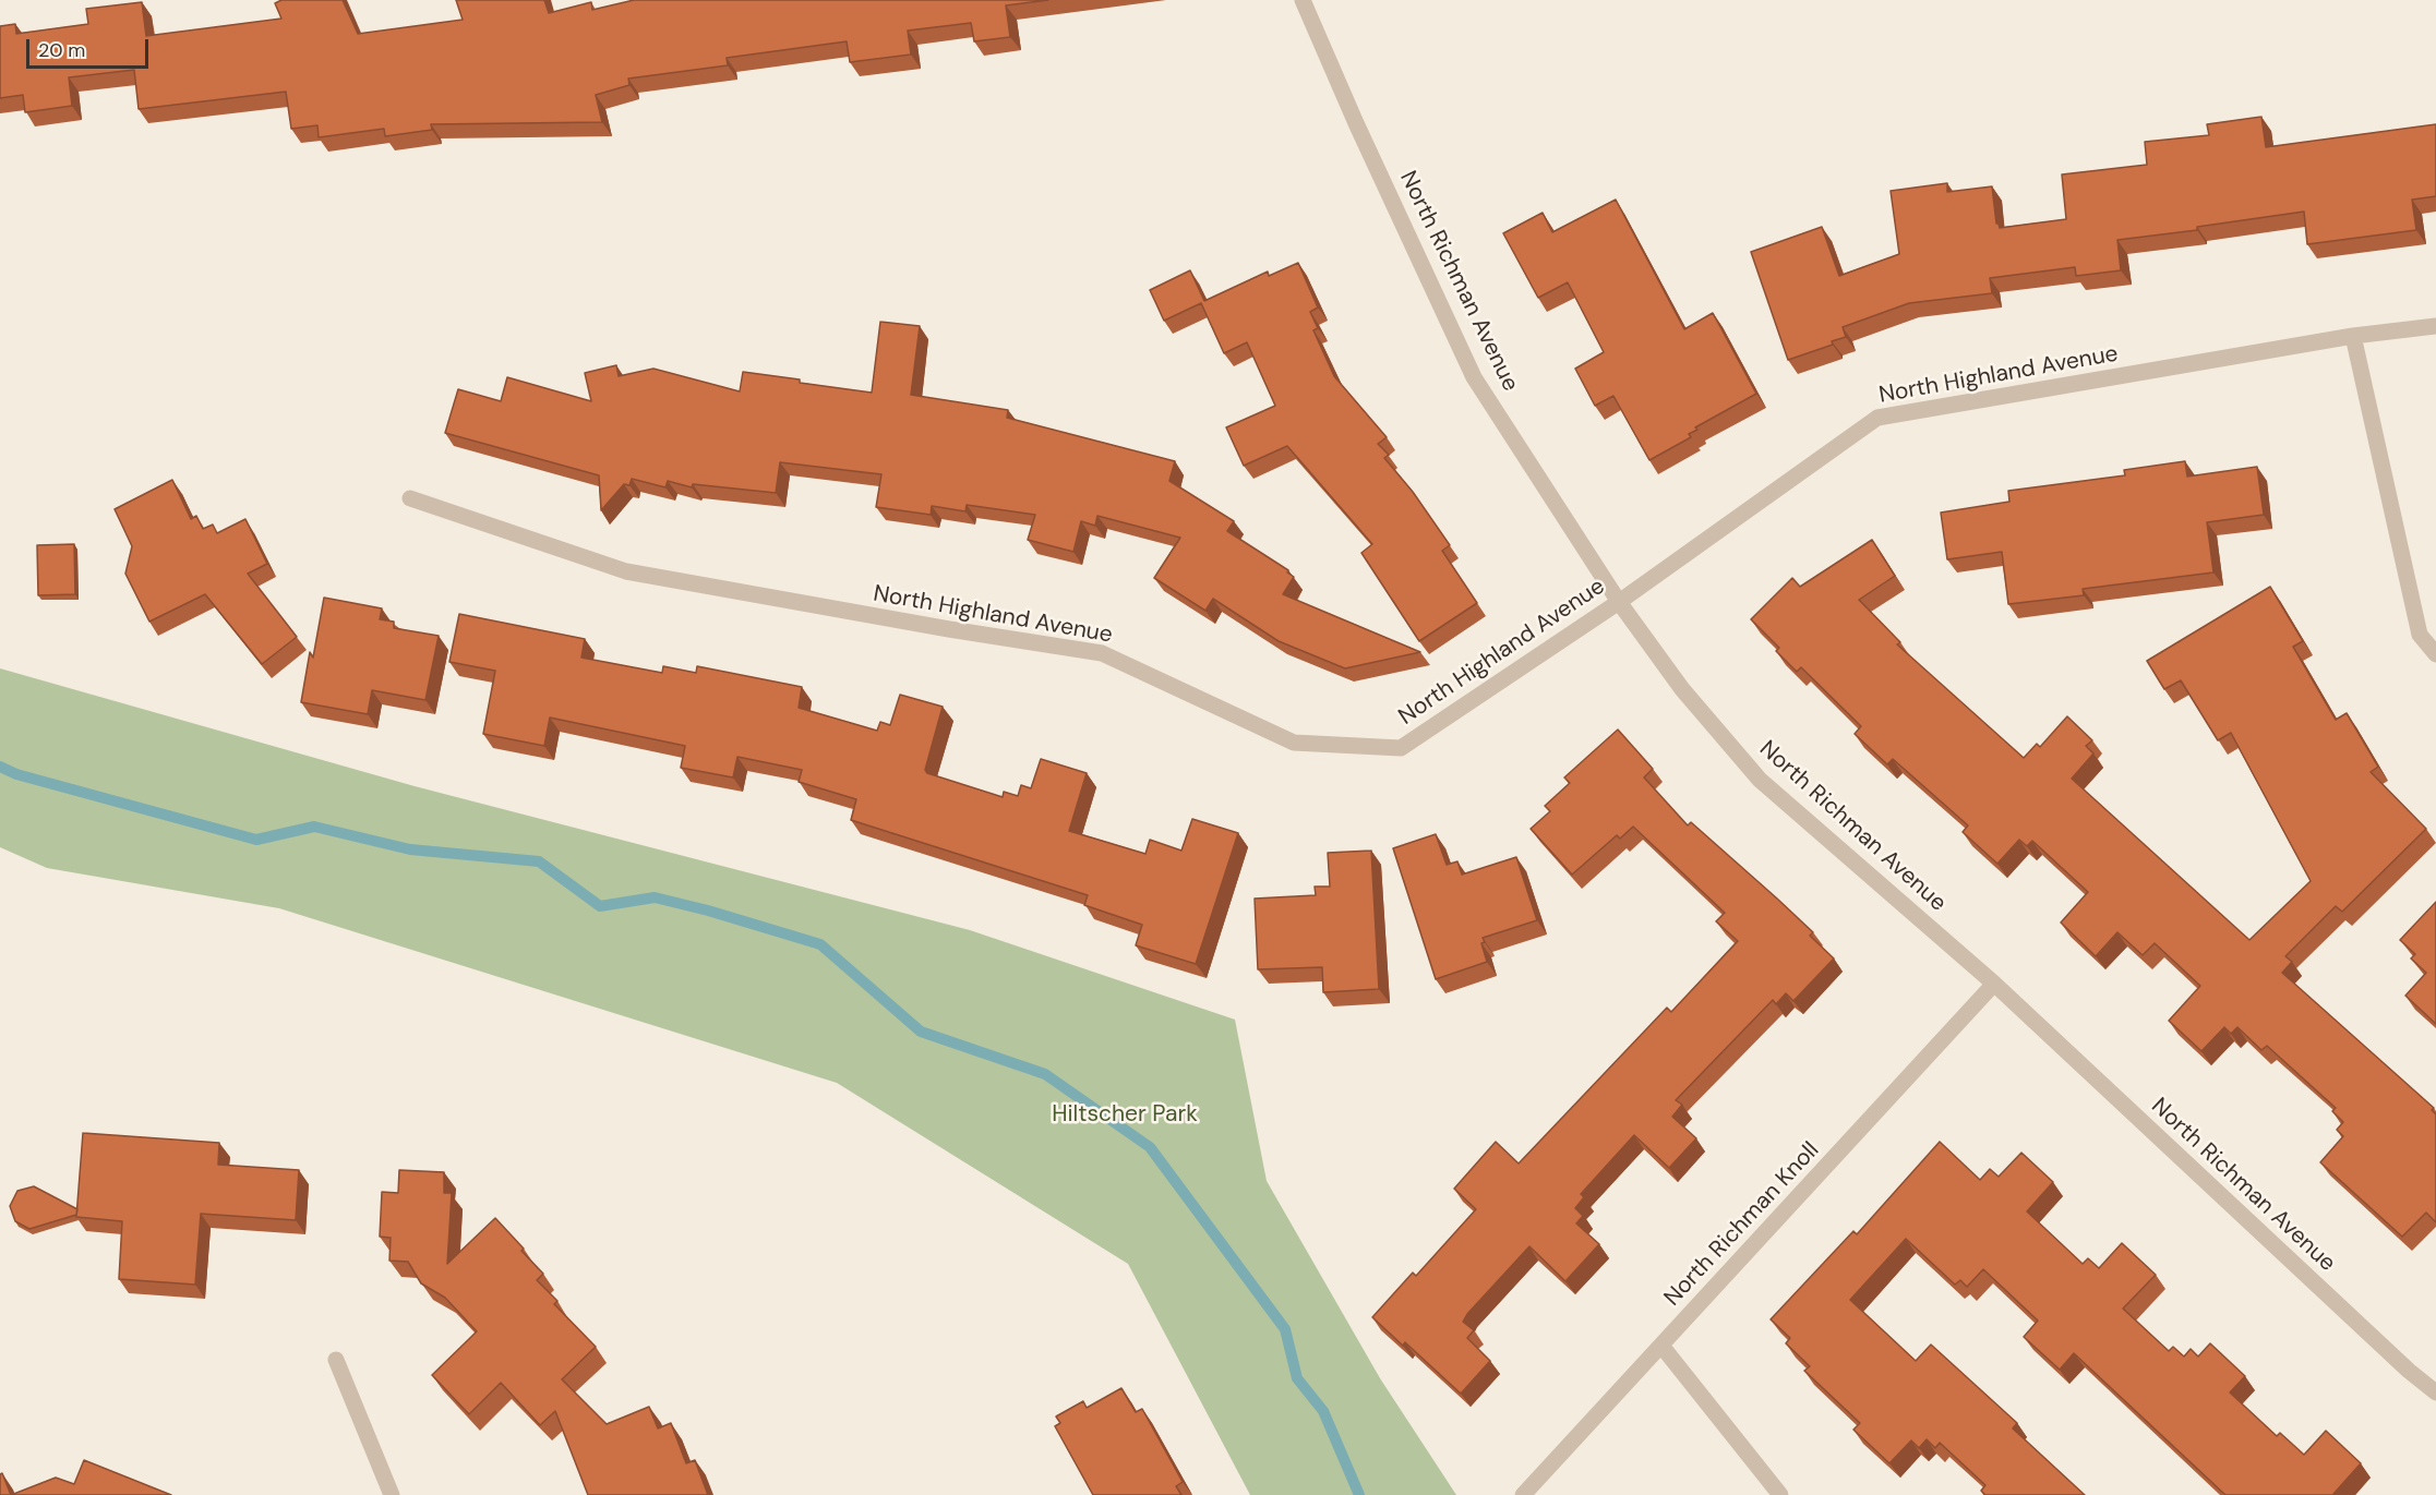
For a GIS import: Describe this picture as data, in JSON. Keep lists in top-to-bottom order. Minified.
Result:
{"streets":{"street":["North Richman Avenue","North Highland Avenue","North Richman Knoll"]},"crossings":[["North Richman Avenue","North Highland Avenue"],["North Richman Avenue","North Richman Knoll"]],"parks":["Hiltscher Park"],"scale_bar":"20 m"}
